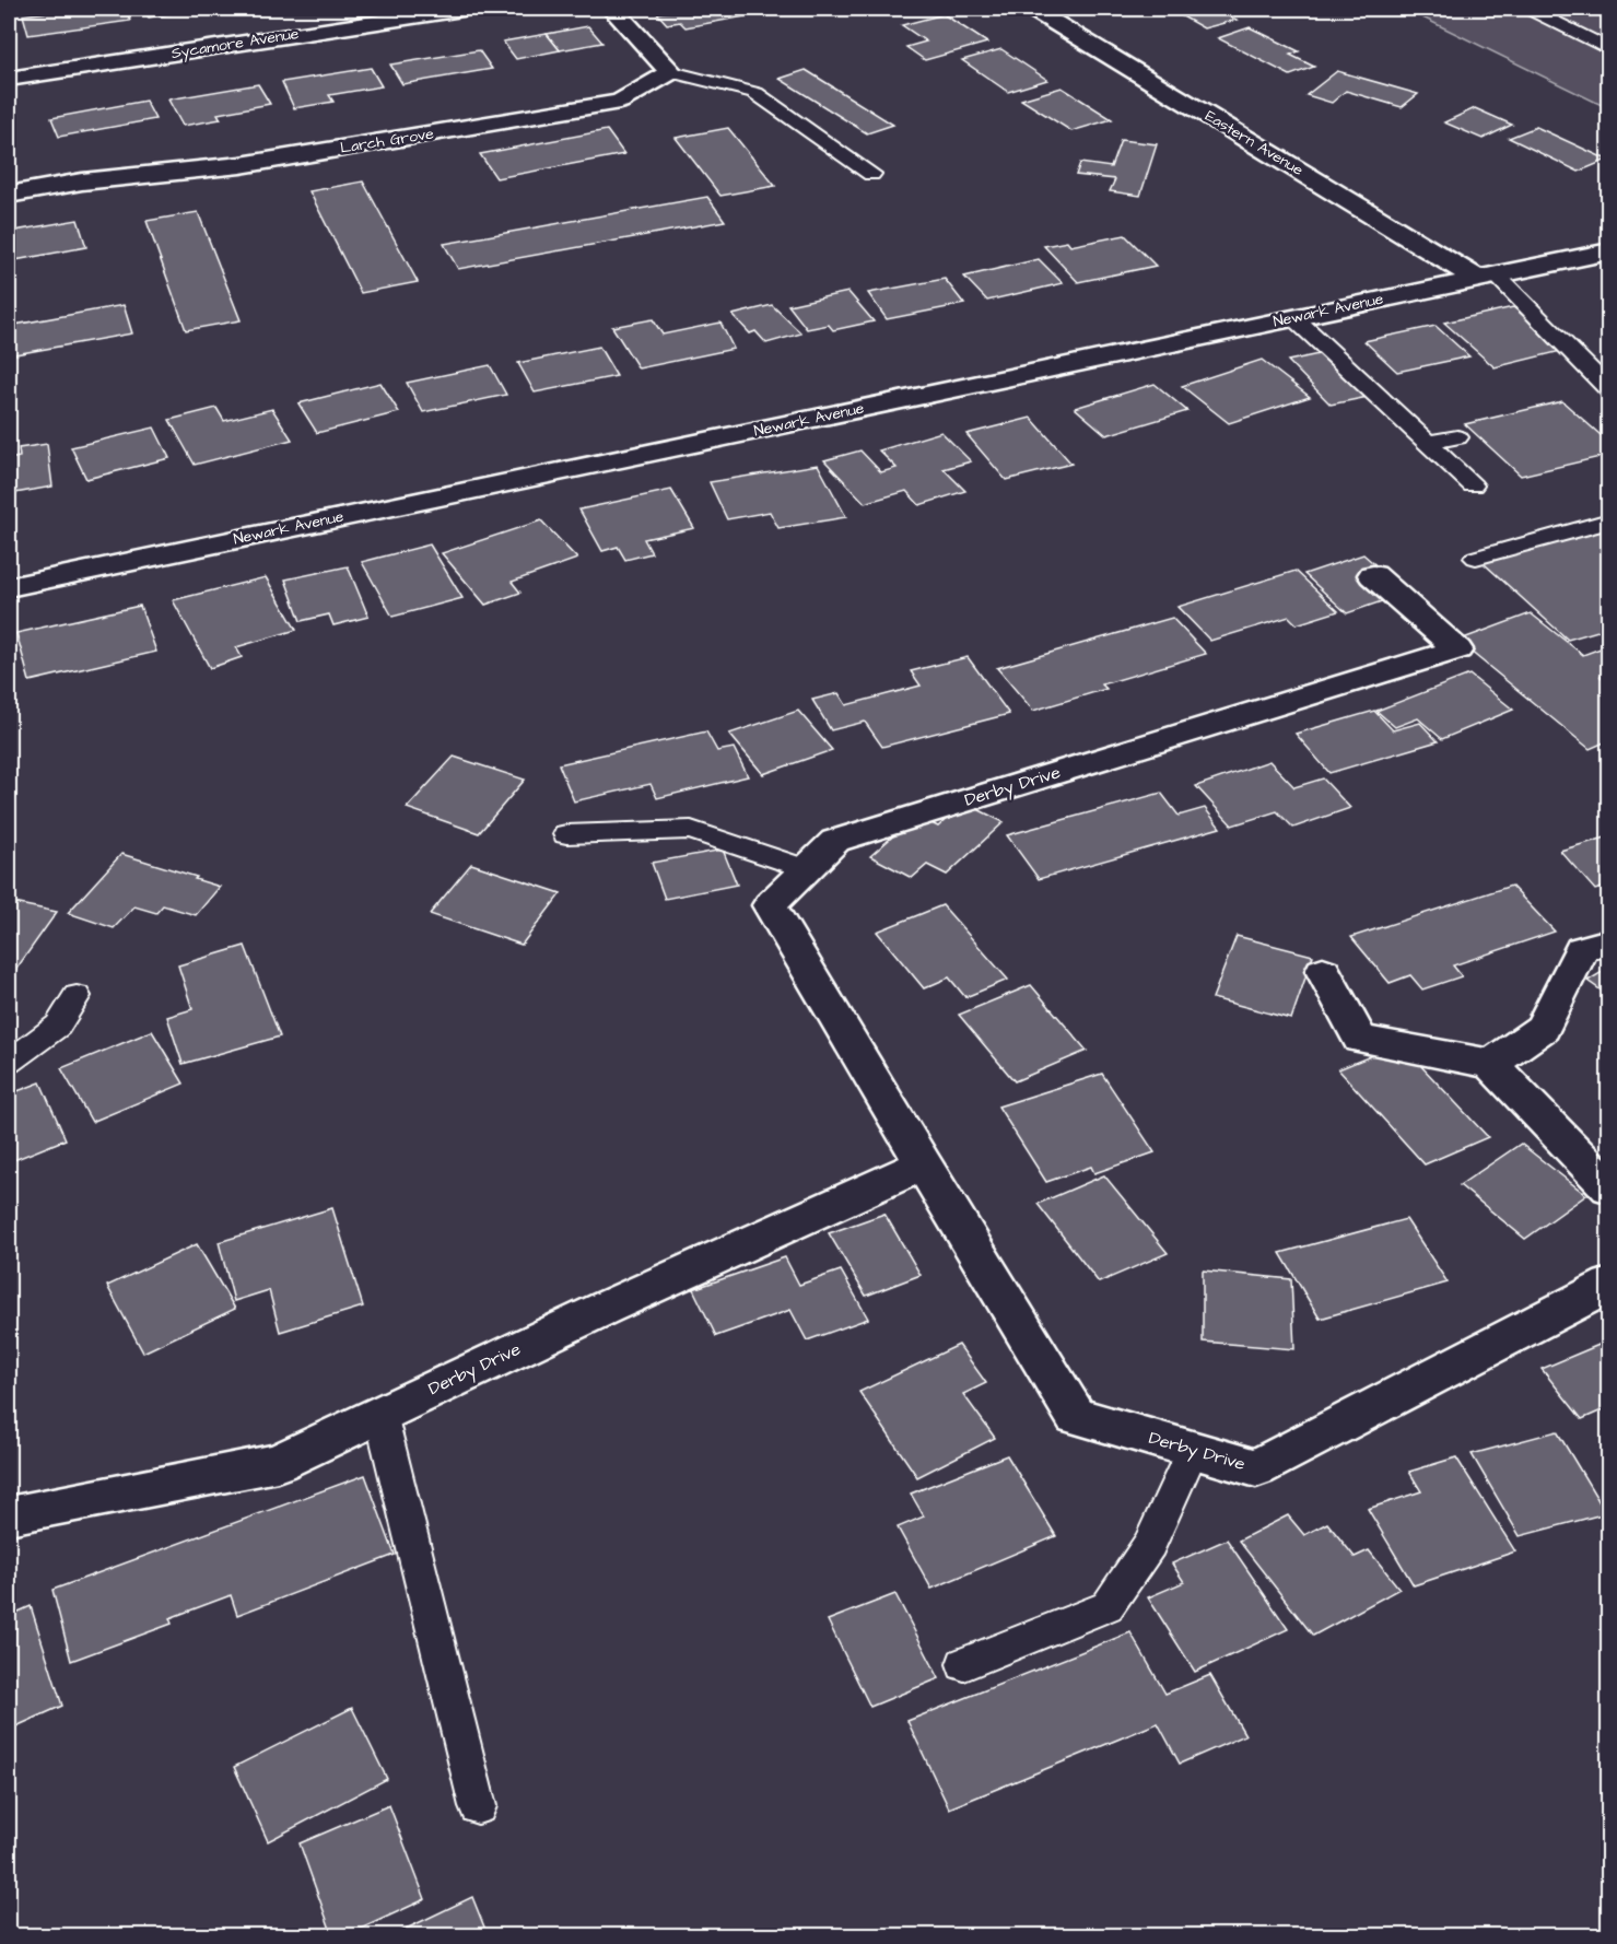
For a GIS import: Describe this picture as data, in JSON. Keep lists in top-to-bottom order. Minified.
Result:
{"streets":{"street":["Sycamore Avenue","Larch Grove","Eastern Avenue","Newark Avenue","Derby Drive"]},"crossings":[["Eastern Avenue","Newark Avenue"]]}
